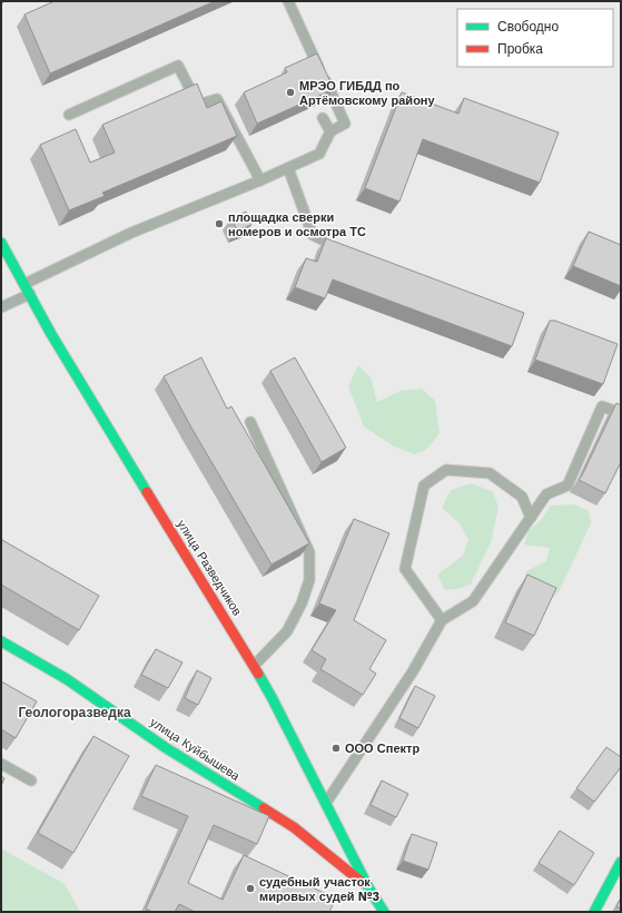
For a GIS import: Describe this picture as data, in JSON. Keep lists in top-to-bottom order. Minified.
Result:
{"streets":{"main road":["улица Разведчиков","улица Куйбышева"]},"crossings":[["улица Разведчиков","улица Куйбышева"]],"districts":["Геологоразведка"],"places":["МРЭО ГИБДД по Артёмовскому району","площадка сверки номеров и осмотра ТС","ООО Спектр","судебный участок мировых судей №3"],"legend":["Свободно","Пробка"]}
